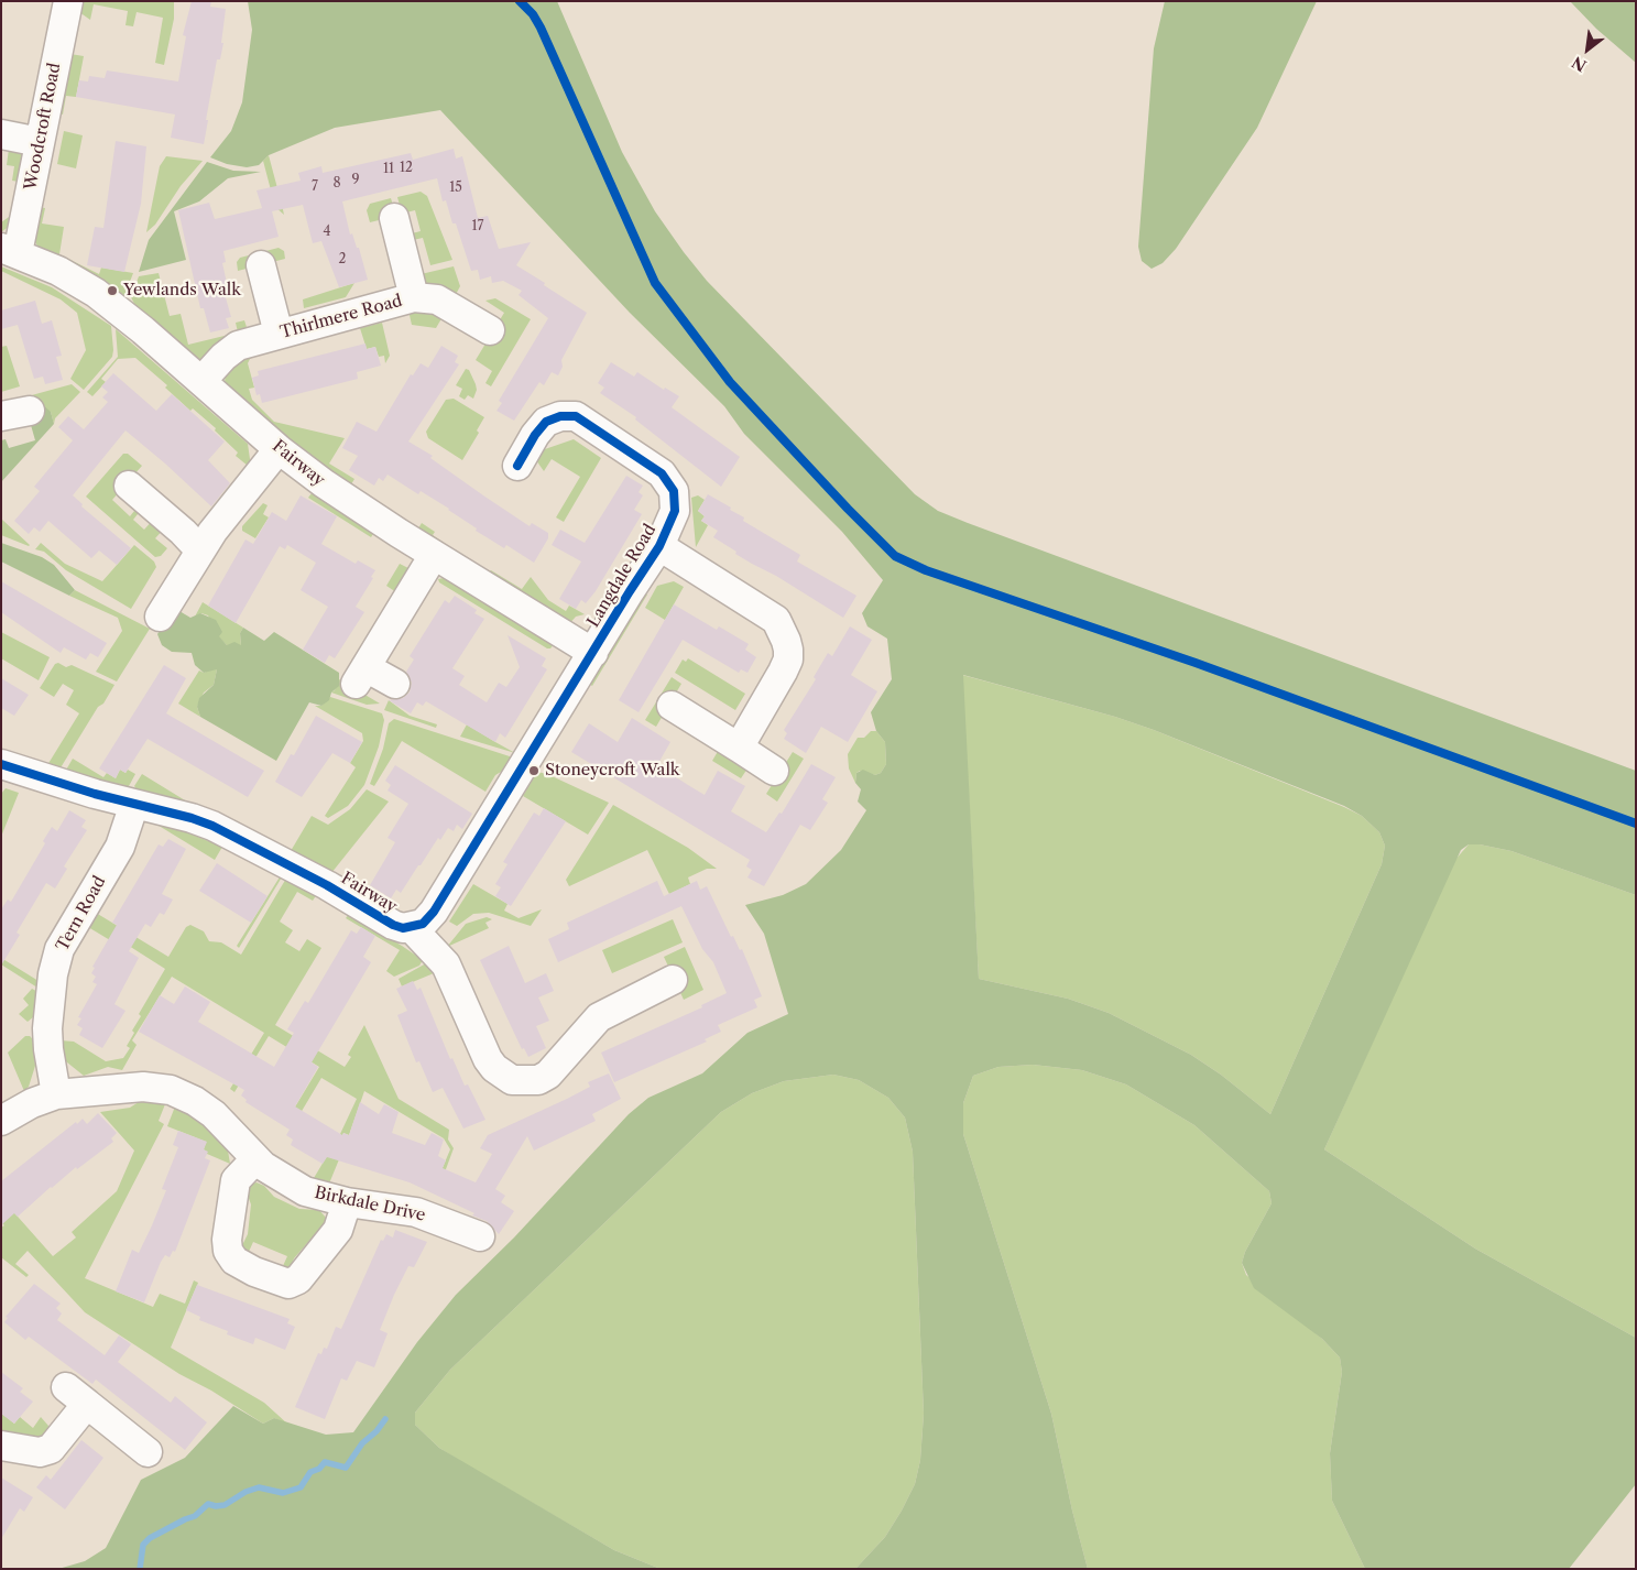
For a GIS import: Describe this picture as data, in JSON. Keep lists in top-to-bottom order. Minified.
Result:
{"streets":{"street":["Woodcroft Road","Thirlmere Road","Fairway","Langdale Road","Tern Road","Birkdale Drive"]},"crossings":[["Woodcroft Road","Fairway"],["Thirlmere Road","Fairway"],["Fairway","Langdale Road"],["Fairway","Tern Road"],["Tern Road","Birkdale Drive"]],"places":["Yewlands Walk","Stoneycroft Walk"],"house_numbers":["12","11","9","8","7","15","17","4","2"],"north":"bottom left"}
